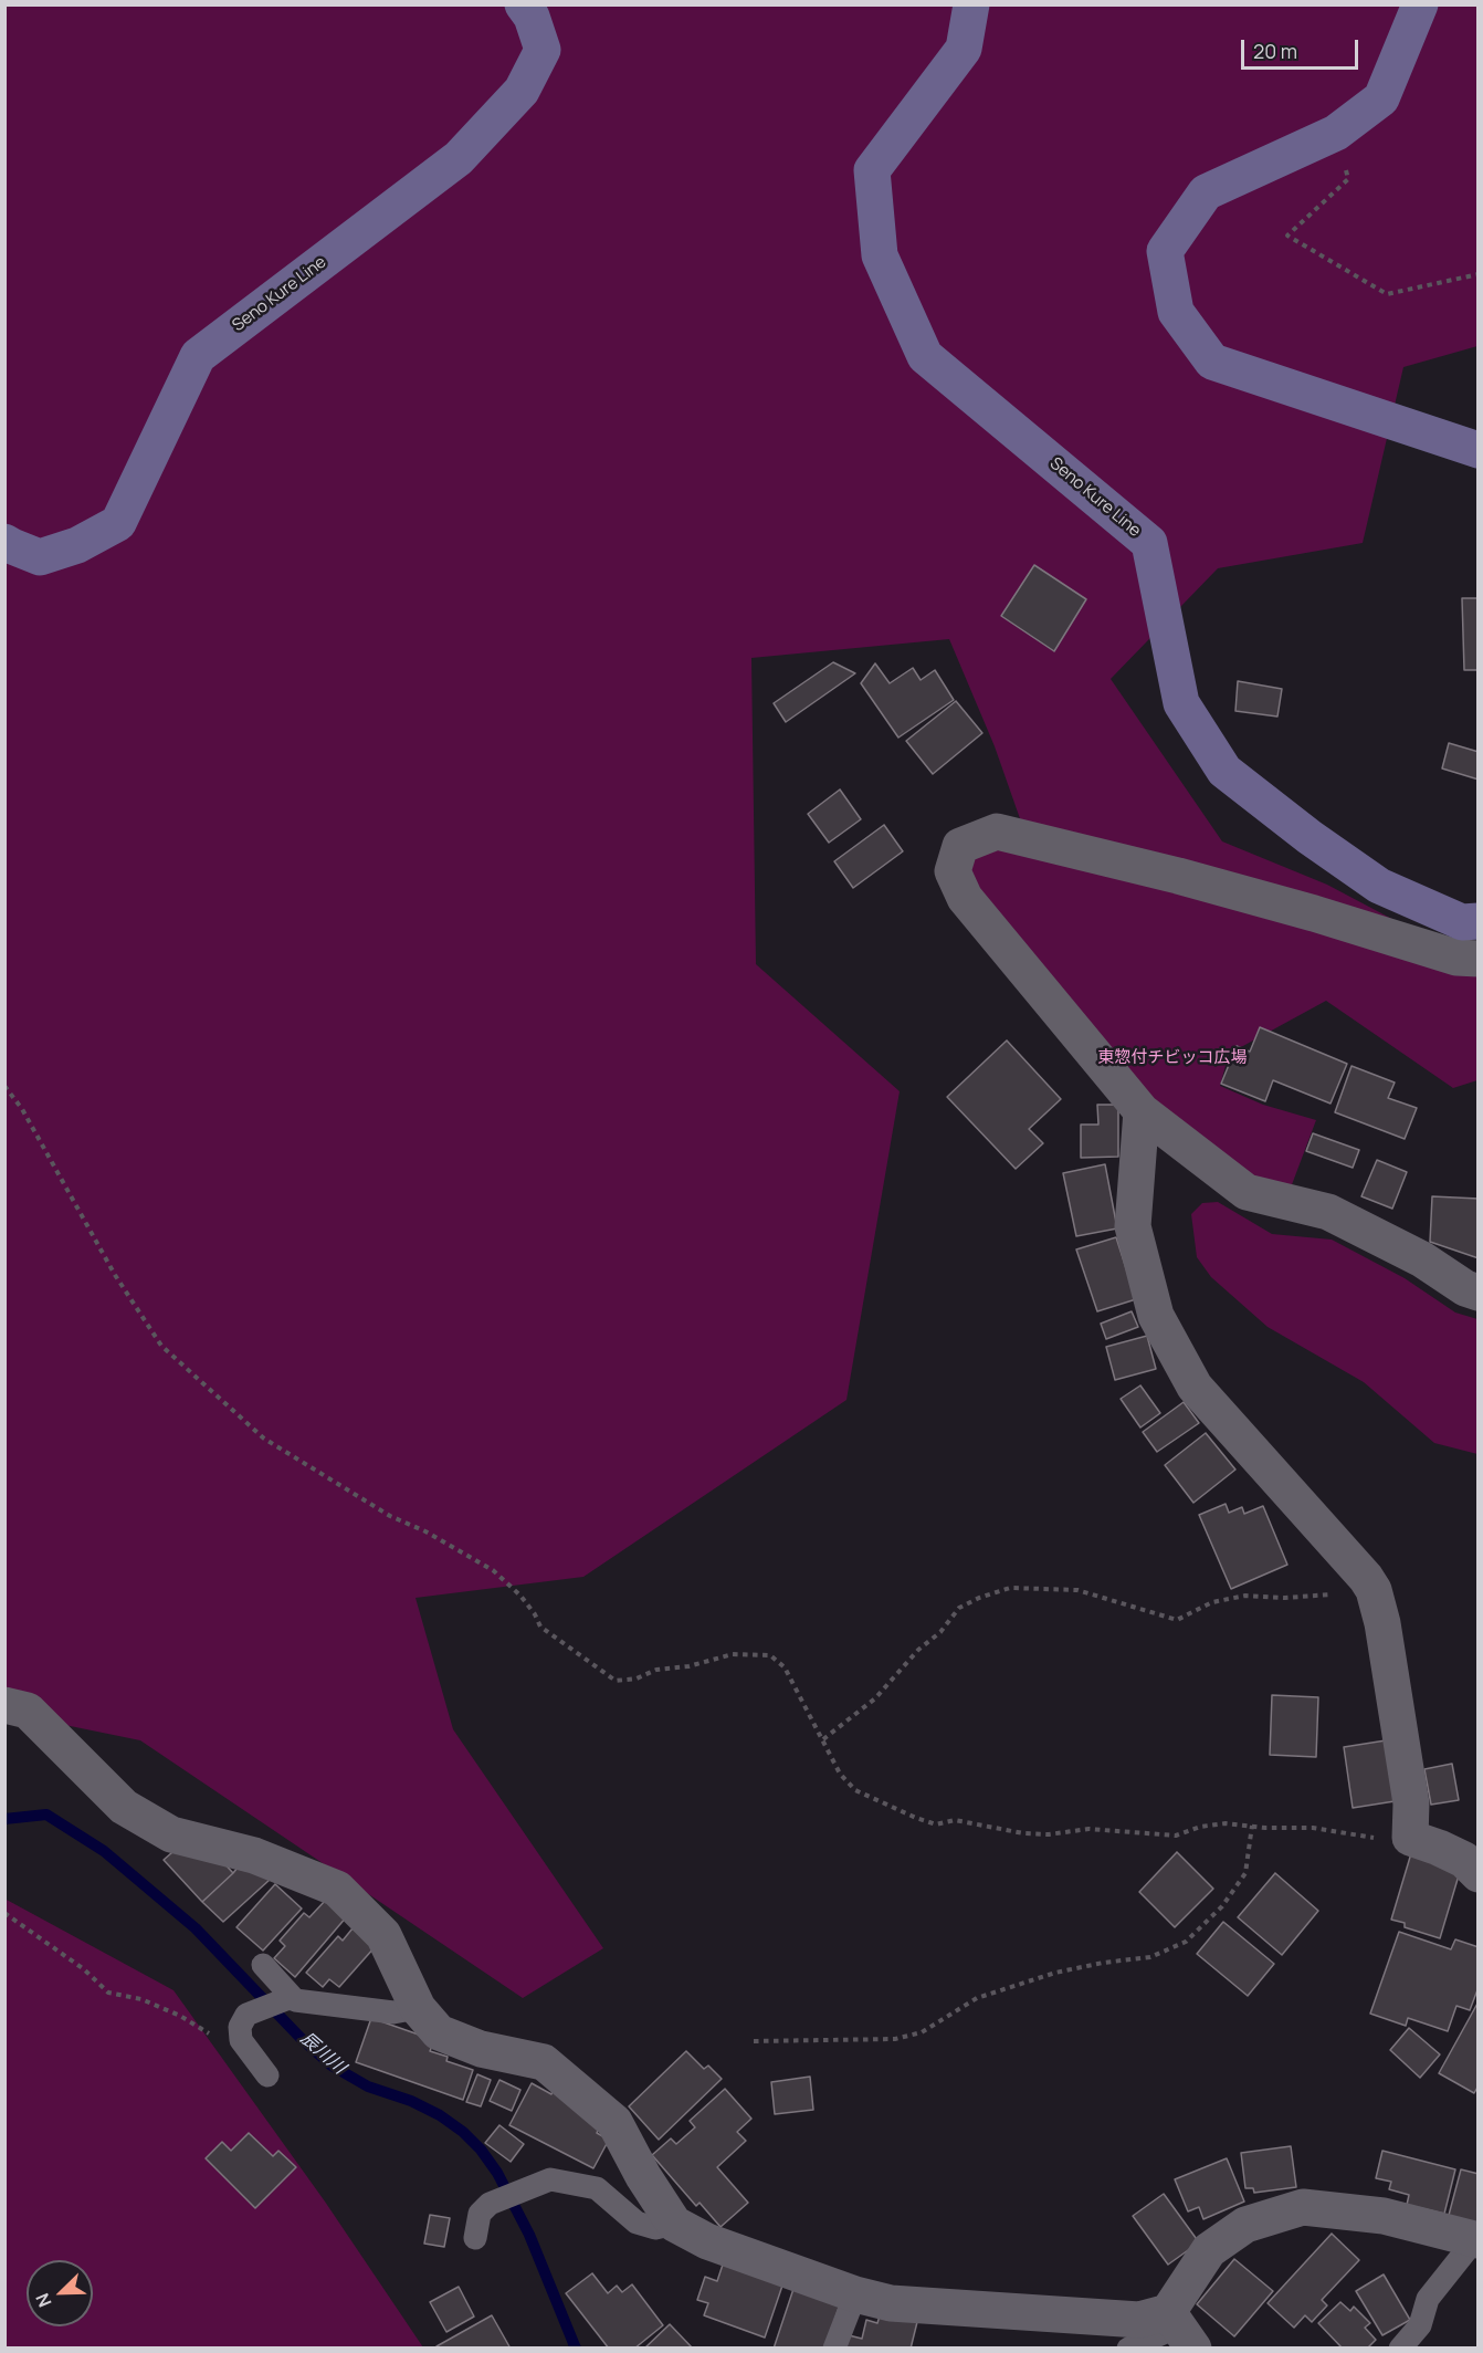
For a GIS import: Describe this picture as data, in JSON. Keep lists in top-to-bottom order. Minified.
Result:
{"streets":{"main road":["Seno Kure Line"]},"water":["辰川川"],"parks":["東惣付チビッコ広場"],"scale_bar":"20 m","north":"bottom left"}
